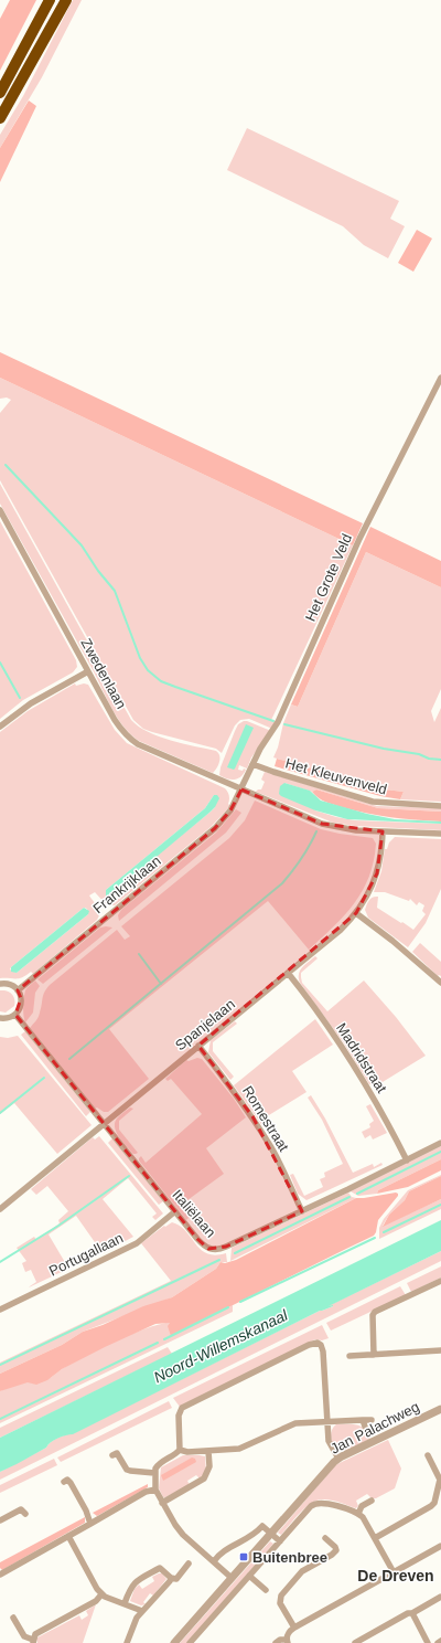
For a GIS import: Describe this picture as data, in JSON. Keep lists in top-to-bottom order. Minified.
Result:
{"streets":{"street":["Het Grote Veld","Zwedenlaan","Het Kleuvenveld","Frankrijklaan","Spanjelaan","Madridstraat","Romestraat","Italiëlaan","Portugallaan","Jan Palachweg"]},"crossings":[["Het Grote Veld","Zwedenlaan"],["Het Grote Veld","Het Kleuvenveld"],["Het Grote Veld","Frankrijklaan"],["Zwedenlaan","Frankrijklaan"],["Zwedenlaan","Spanjelaan"],["Spanjelaan","Madridstraat"],["Spanjelaan","Romestraat"],["Spanjelaan","Italiëlaan"],["Madridstraat","Italiëlaan"],["Romestraat","Italiëlaan"],["Italiëlaan","Portugallaan"]],"districts":["De Dreven"],"water":["Noord-Willemskanaal"],"places":{"transit":["Buitenbree"]}}
